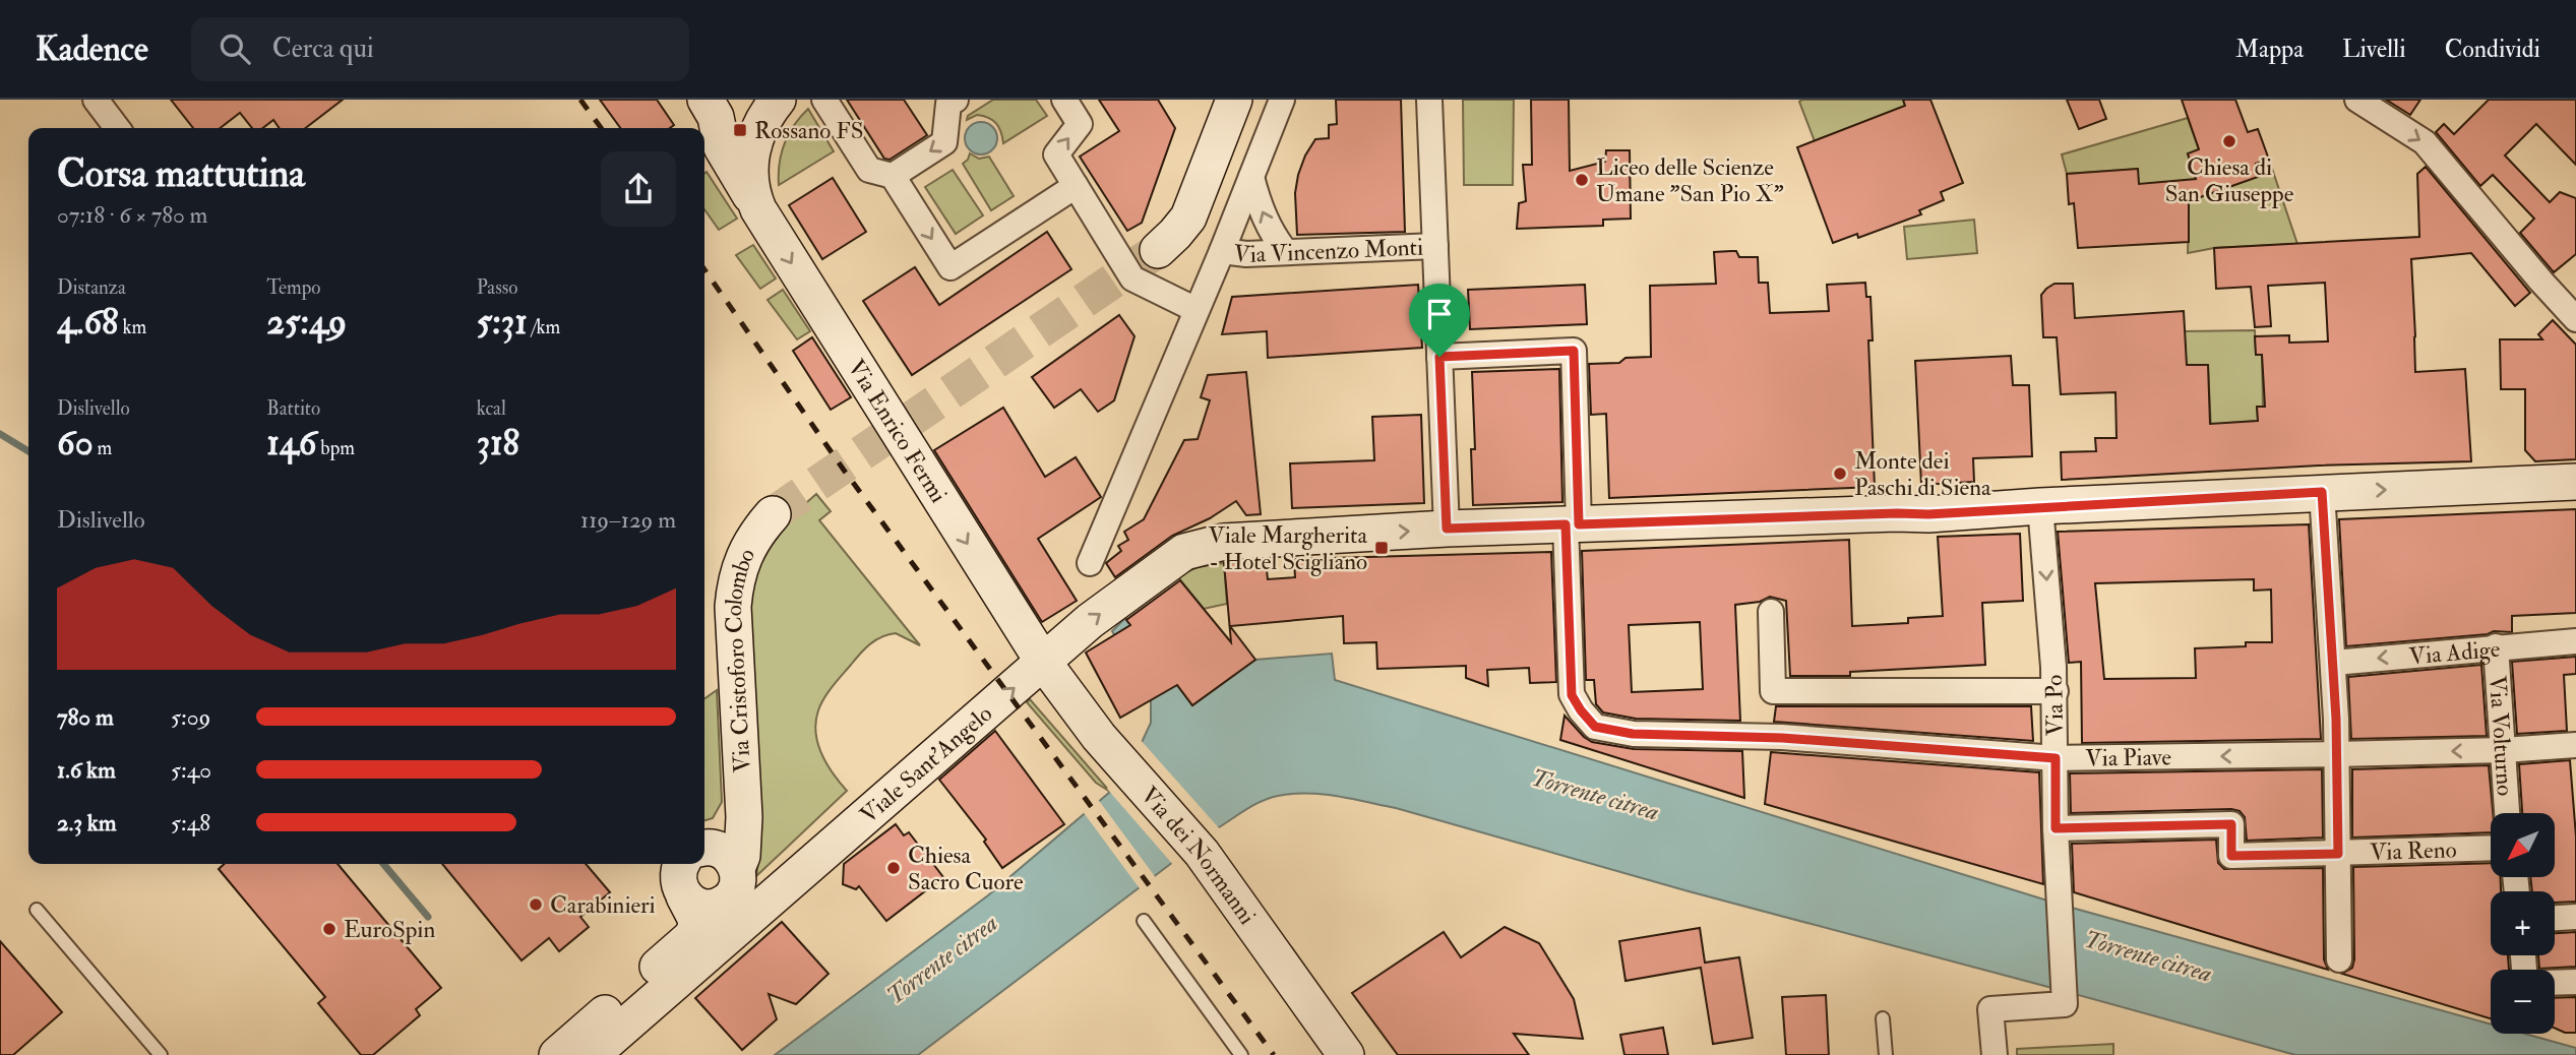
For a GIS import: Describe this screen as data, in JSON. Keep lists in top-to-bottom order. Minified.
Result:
{"streets":{"main road":["Via Enrico Fermi","Via Cristoforo Colombo","Viale Sant'Angelo","Via dei Normanni"],"street":["Via Vincenzo Monti","Via Adige","Via Po","Via Volturno","Via Piave","Via Reno"]},"crossings":[["Via Enrico Fermi","Viale Sant'Angelo"],["Via Enrico Fermi","Via dei Normanni"],["Via Adige","Via Volturno"],["Via Cristoforo Colombo","Viale Sant'Angelo"],["Via Po","Via Piave"],["Via Po","Viale Sant'Angelo"],["Via Po","Via Reno"],["Via Volturno","Via Piave"],["Via Piave","Viale Sant'Angelo"],["Viale Sant'Angelo","Via dei Normanni"]],"one_way":["Via Enrico Fermi","Via Adige","Viale Sant'Angelo"],"water":["Torrente citrea"],"places":{"transit":["Rossano FS","Viale Margherita - Hotel Scigliano"],"other":["Chiesa di San Giuseppe","Liceo delle Scienze Umane \"San Pio X\"","Monte dei Paschi di Siena","Chiesa Sacro Cuore","Carabinieri","EuroSpin"]},"north":"bottom left","page":{"header":"Kadence","search":"Cerca qui","nav":["Mappa","Livelli","Condividi"],"heading":["Corsa mattutina","07:18 · 6 × 780 m"],"stats":[["Distanza","4.68 km"],["Tempo","25:49"],["Passo","5:31 /km"],["Dislivello","60 m"],["Battito","146 bpm"],["kcal","318"]],"chart":["Dislivello","119–129 m"],"list":[{"name":"780 m","note":"5:09"},{"name":"1.6 km","note":"5:40"},{"name":"2.3 km","note":"5:48"}],"map_buttons":["+","−"]}}
